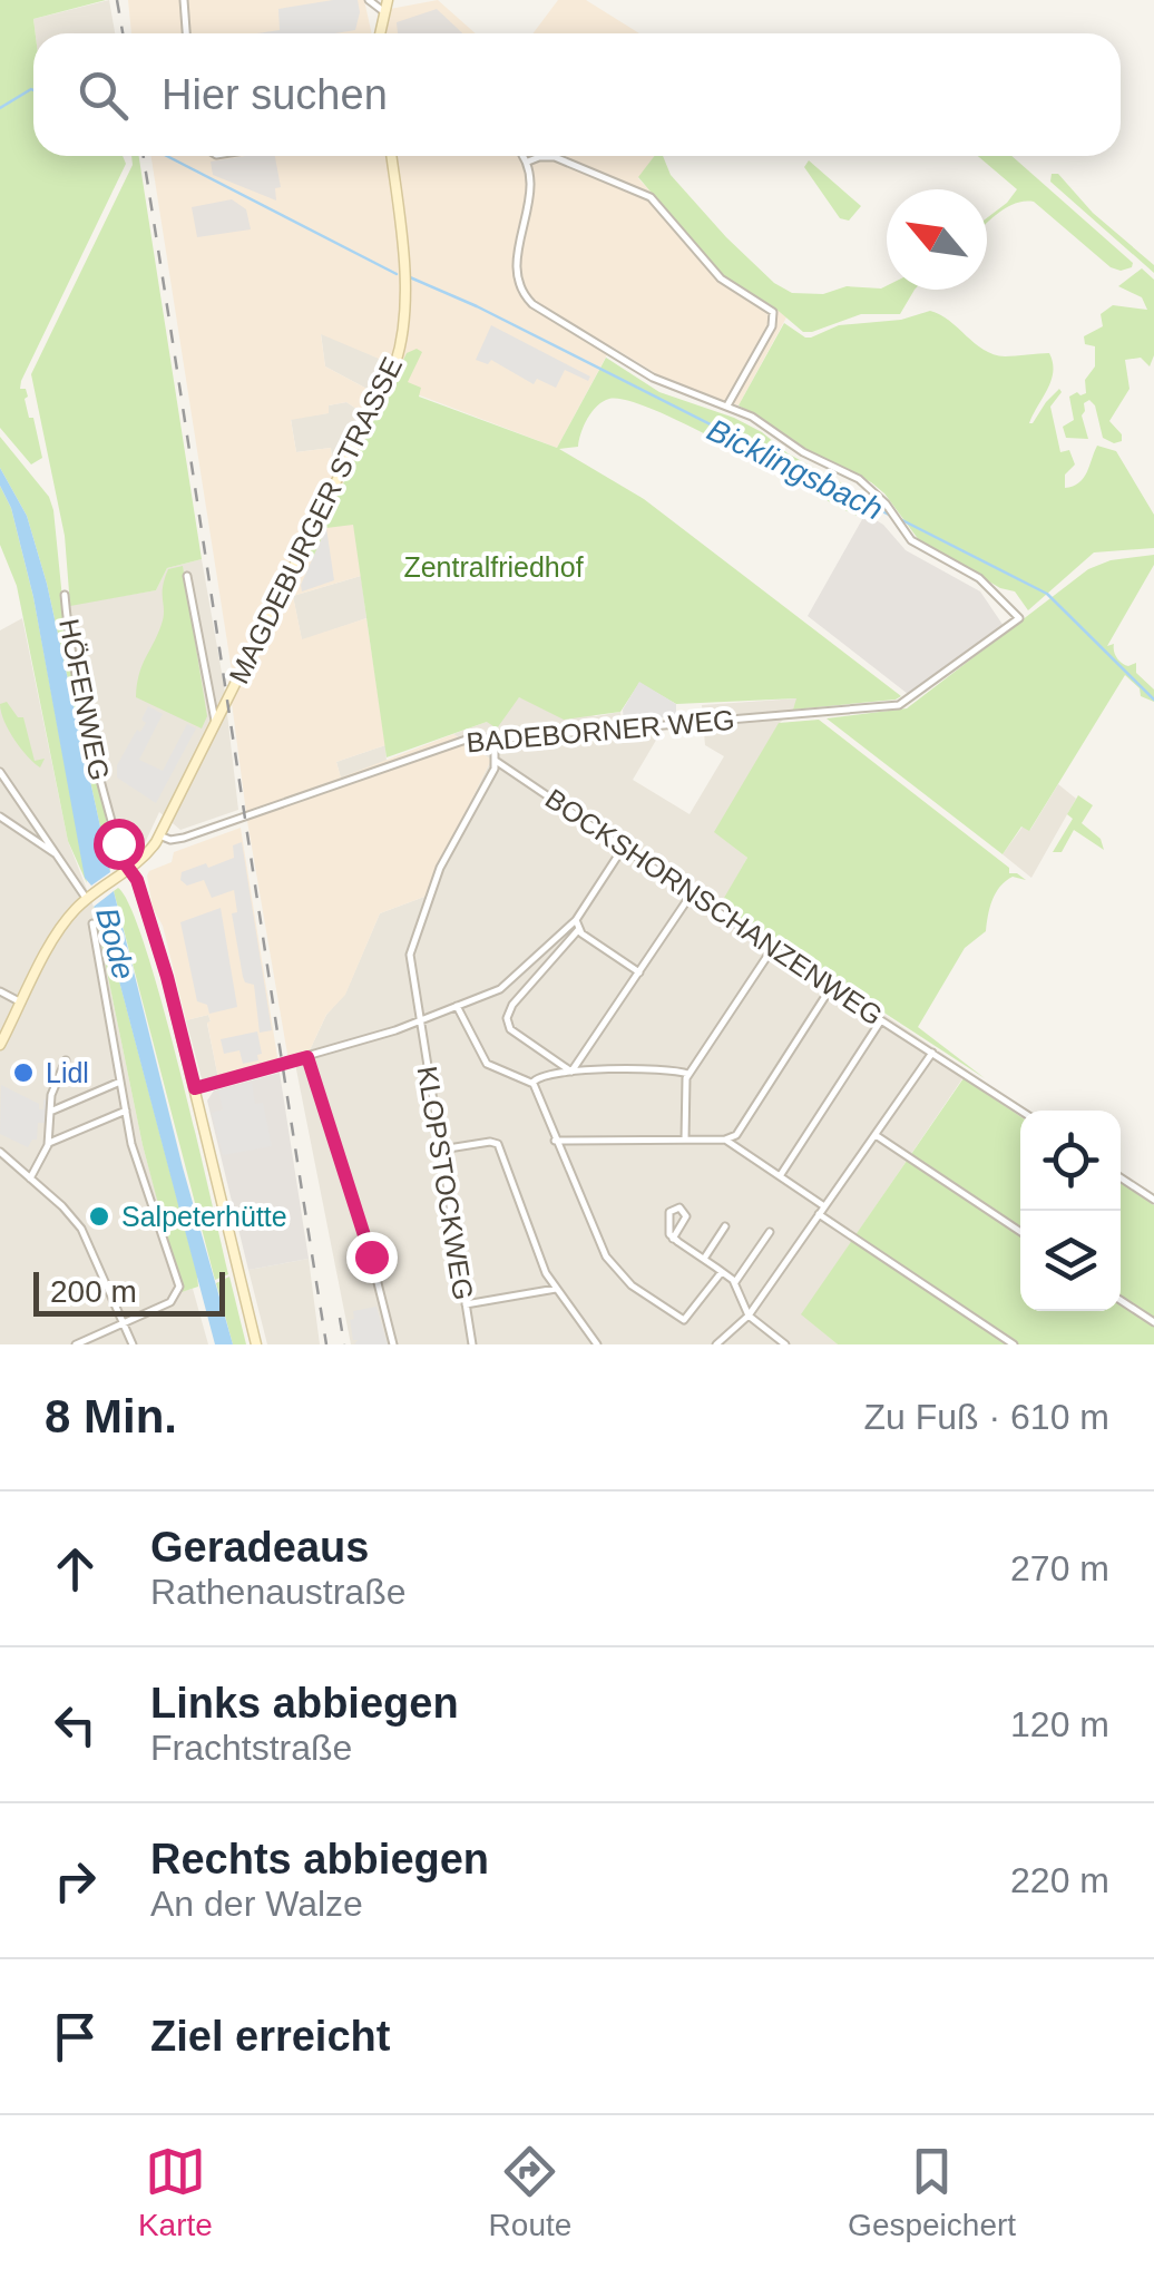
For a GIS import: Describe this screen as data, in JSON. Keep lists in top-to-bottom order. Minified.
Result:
{"streets":{"main road":["MAGDEBURGER STRASSE"],"street":["HÖFENWEG","BADEBORNER WEG","BOCKSHORNSCHANZENWEG","KLOPSTOCKWEG"]},"crossings":[["MAGDEBURGER STRASSE","HÖFENWEG"],["MAGDEBURGER STRASSE","BADEBORNER WEG"],["BOCKSHORNSCHANZENWEG","KLOPSTOCKWEG"]],"water":["Bicklingsbach","Bode"],"parks":["Zentralfriedhof"],"places":["Lidl","Salpeterhütte"],"scale_bar":"200 m","north":"top left","page":{"search":"Hier suchen","scale":"200 m","heading":["8 Min.","Zu Fuß · 610 m"],"list":[["Geradeaus","Rathenaustraße","270 m"],["Links abbiegen","Frachtstraße","120 m"],["Rechts abbiegen","An der Walze","220 m"],"Ziel erreicht"],"nav":["Karte","Route","Gespeichert"]}}
